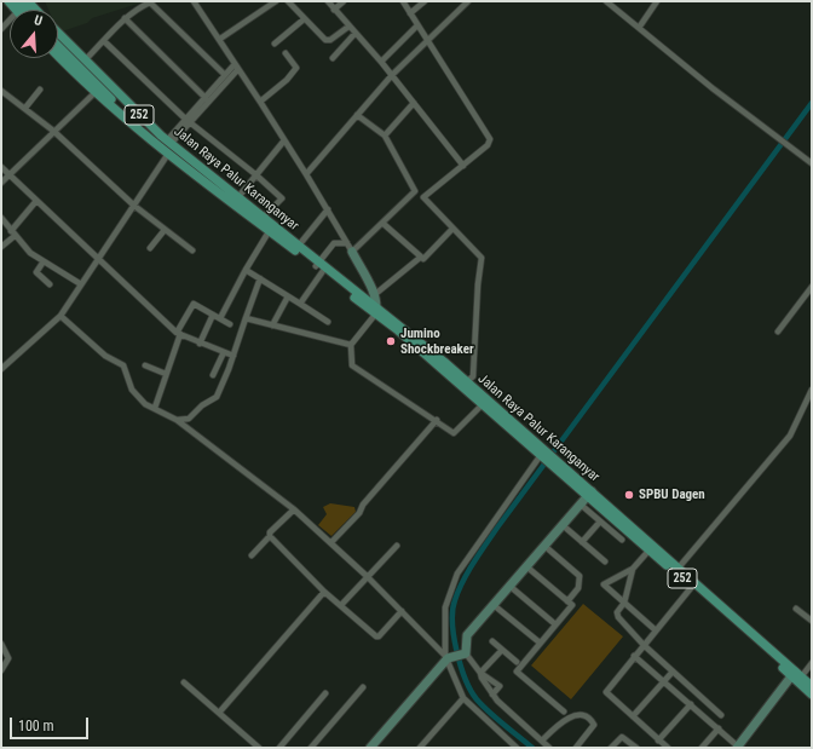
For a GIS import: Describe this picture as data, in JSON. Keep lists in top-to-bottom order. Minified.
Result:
{"streets":{"main road":["252","Jalan Raya Palur Karanganyar"]},"places":["Jumino Shockbreaker","SPBU Dagen"],"scale_bar":"100 m","north":"top"}
